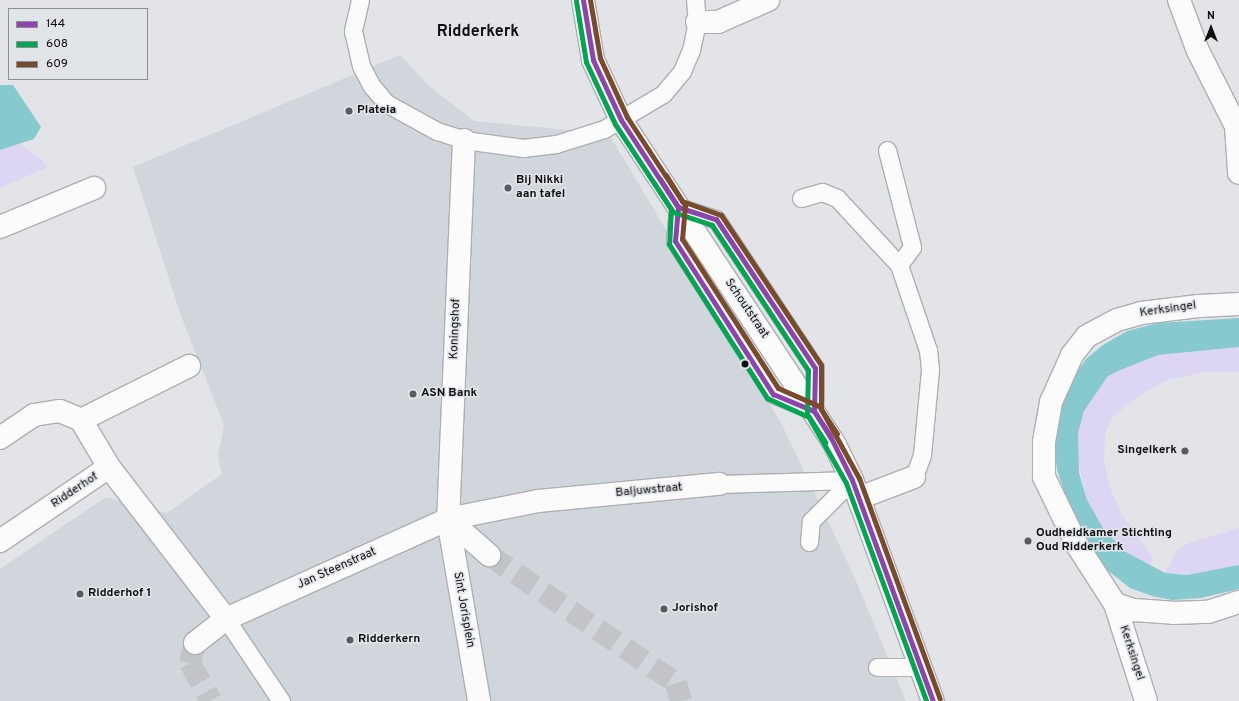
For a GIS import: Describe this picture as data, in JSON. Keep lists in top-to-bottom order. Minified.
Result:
{"streets":{"street":["Schoutstraat","Kerksingel","Koningshof","Ridderhof","Baljuwstraat","Jan Steenstraat","Sint Jorisplein"]},"crossings":[["Schoutstraat","Baljuwstraat"],["Koningshof","Baljuwstraat"],["Koningshof","Jan Steenstraat"],["Koningshof","Sint Jorisplein"],["Baljuwstraat","Jan Steenstraat"],["Baljuwstraat","Sint Jorisplein"],["Jan Steenstraat","Sint Jorisplein"]],"districts":["Ridderkerk"],"places":["Plateia","Bij Nikki aan tafel","ASN Bank","Singelkerk","Oudheidkamer Stichting Oud Ridderkerk","Ridderhof 1","Jorishof","Ridderkern"],"lines":["transit line 144","transit line 609","transit line 608"],"legend":["144","608","609"],"north":"top"}
